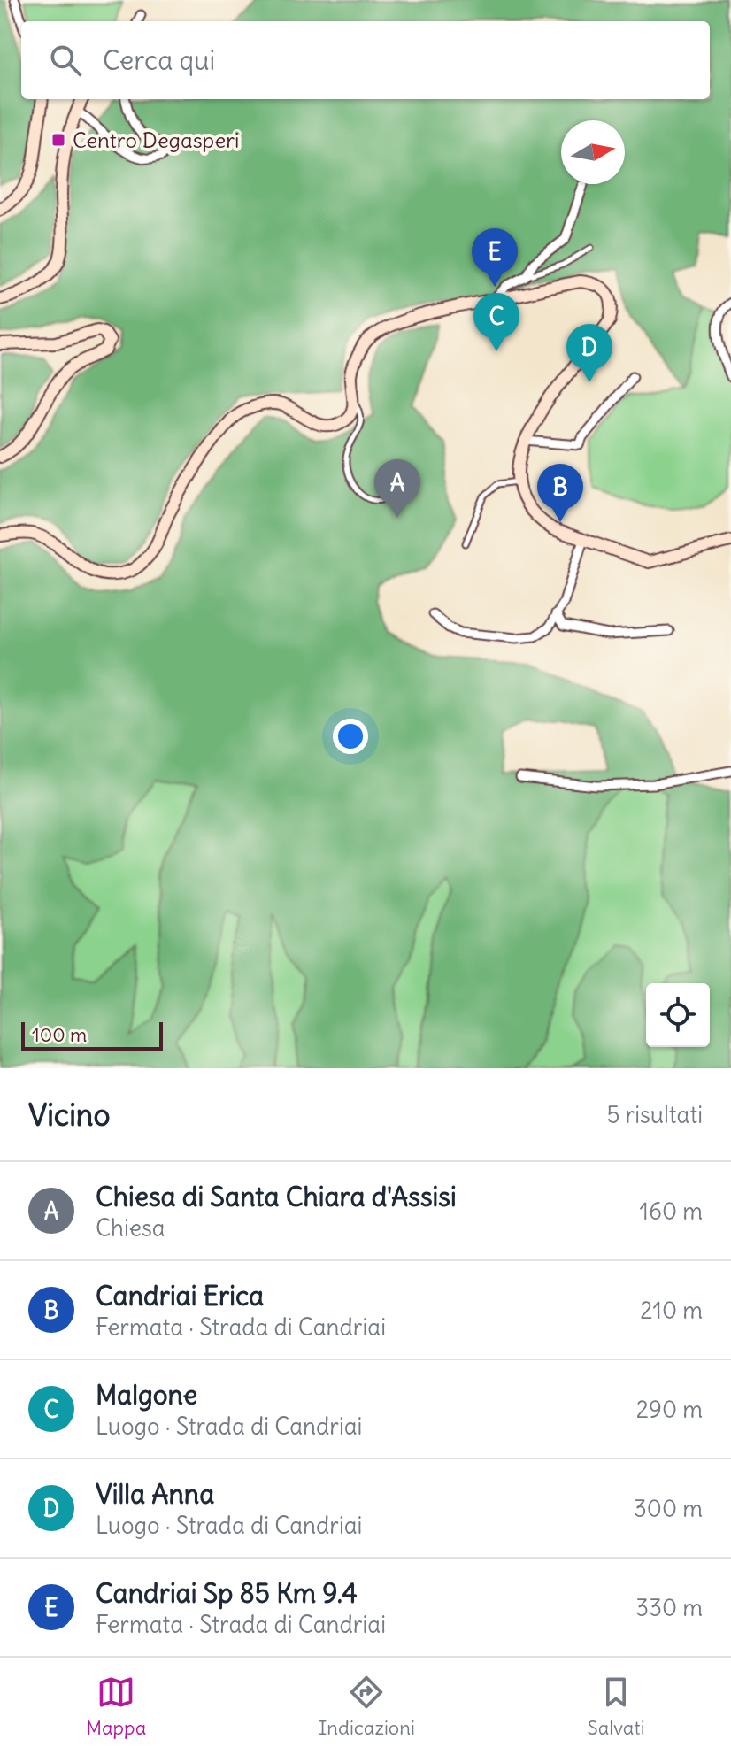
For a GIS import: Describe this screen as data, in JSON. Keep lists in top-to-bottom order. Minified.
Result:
{"places":{"transit":["Centro Degasperi"]},"scale_bar":"100 m","north":"right","page":{"search":"Cerca qui","pins":["E","C","D","A","B"],"scale":"100 m","heading":["Vicino","5 risultati"],"list":[{"mark":"A","name":"Chiesa di Santa Chiara d'Assisi","note":"Chiesa","value":"160 m"},{"mark":"B","name":"Candriai Erica","note":"Fermata · Strada di Candriai","value":"210 m"},{"mark":"C","name":"Malgone","note":"Luogo · Strada di Candriai","value":"290 m"},{"mark":"D","name":"Villa Anna","note":"Luogo · Strada di Candriai","value":"300 m"},{"mark":"E","name":"Candriai Sp 85 Km 9.4","note":"Fermata · Strada di Candriai","value":"330 m"}],"nav":["Mappa","Indicazioni","Salvati"]}}
